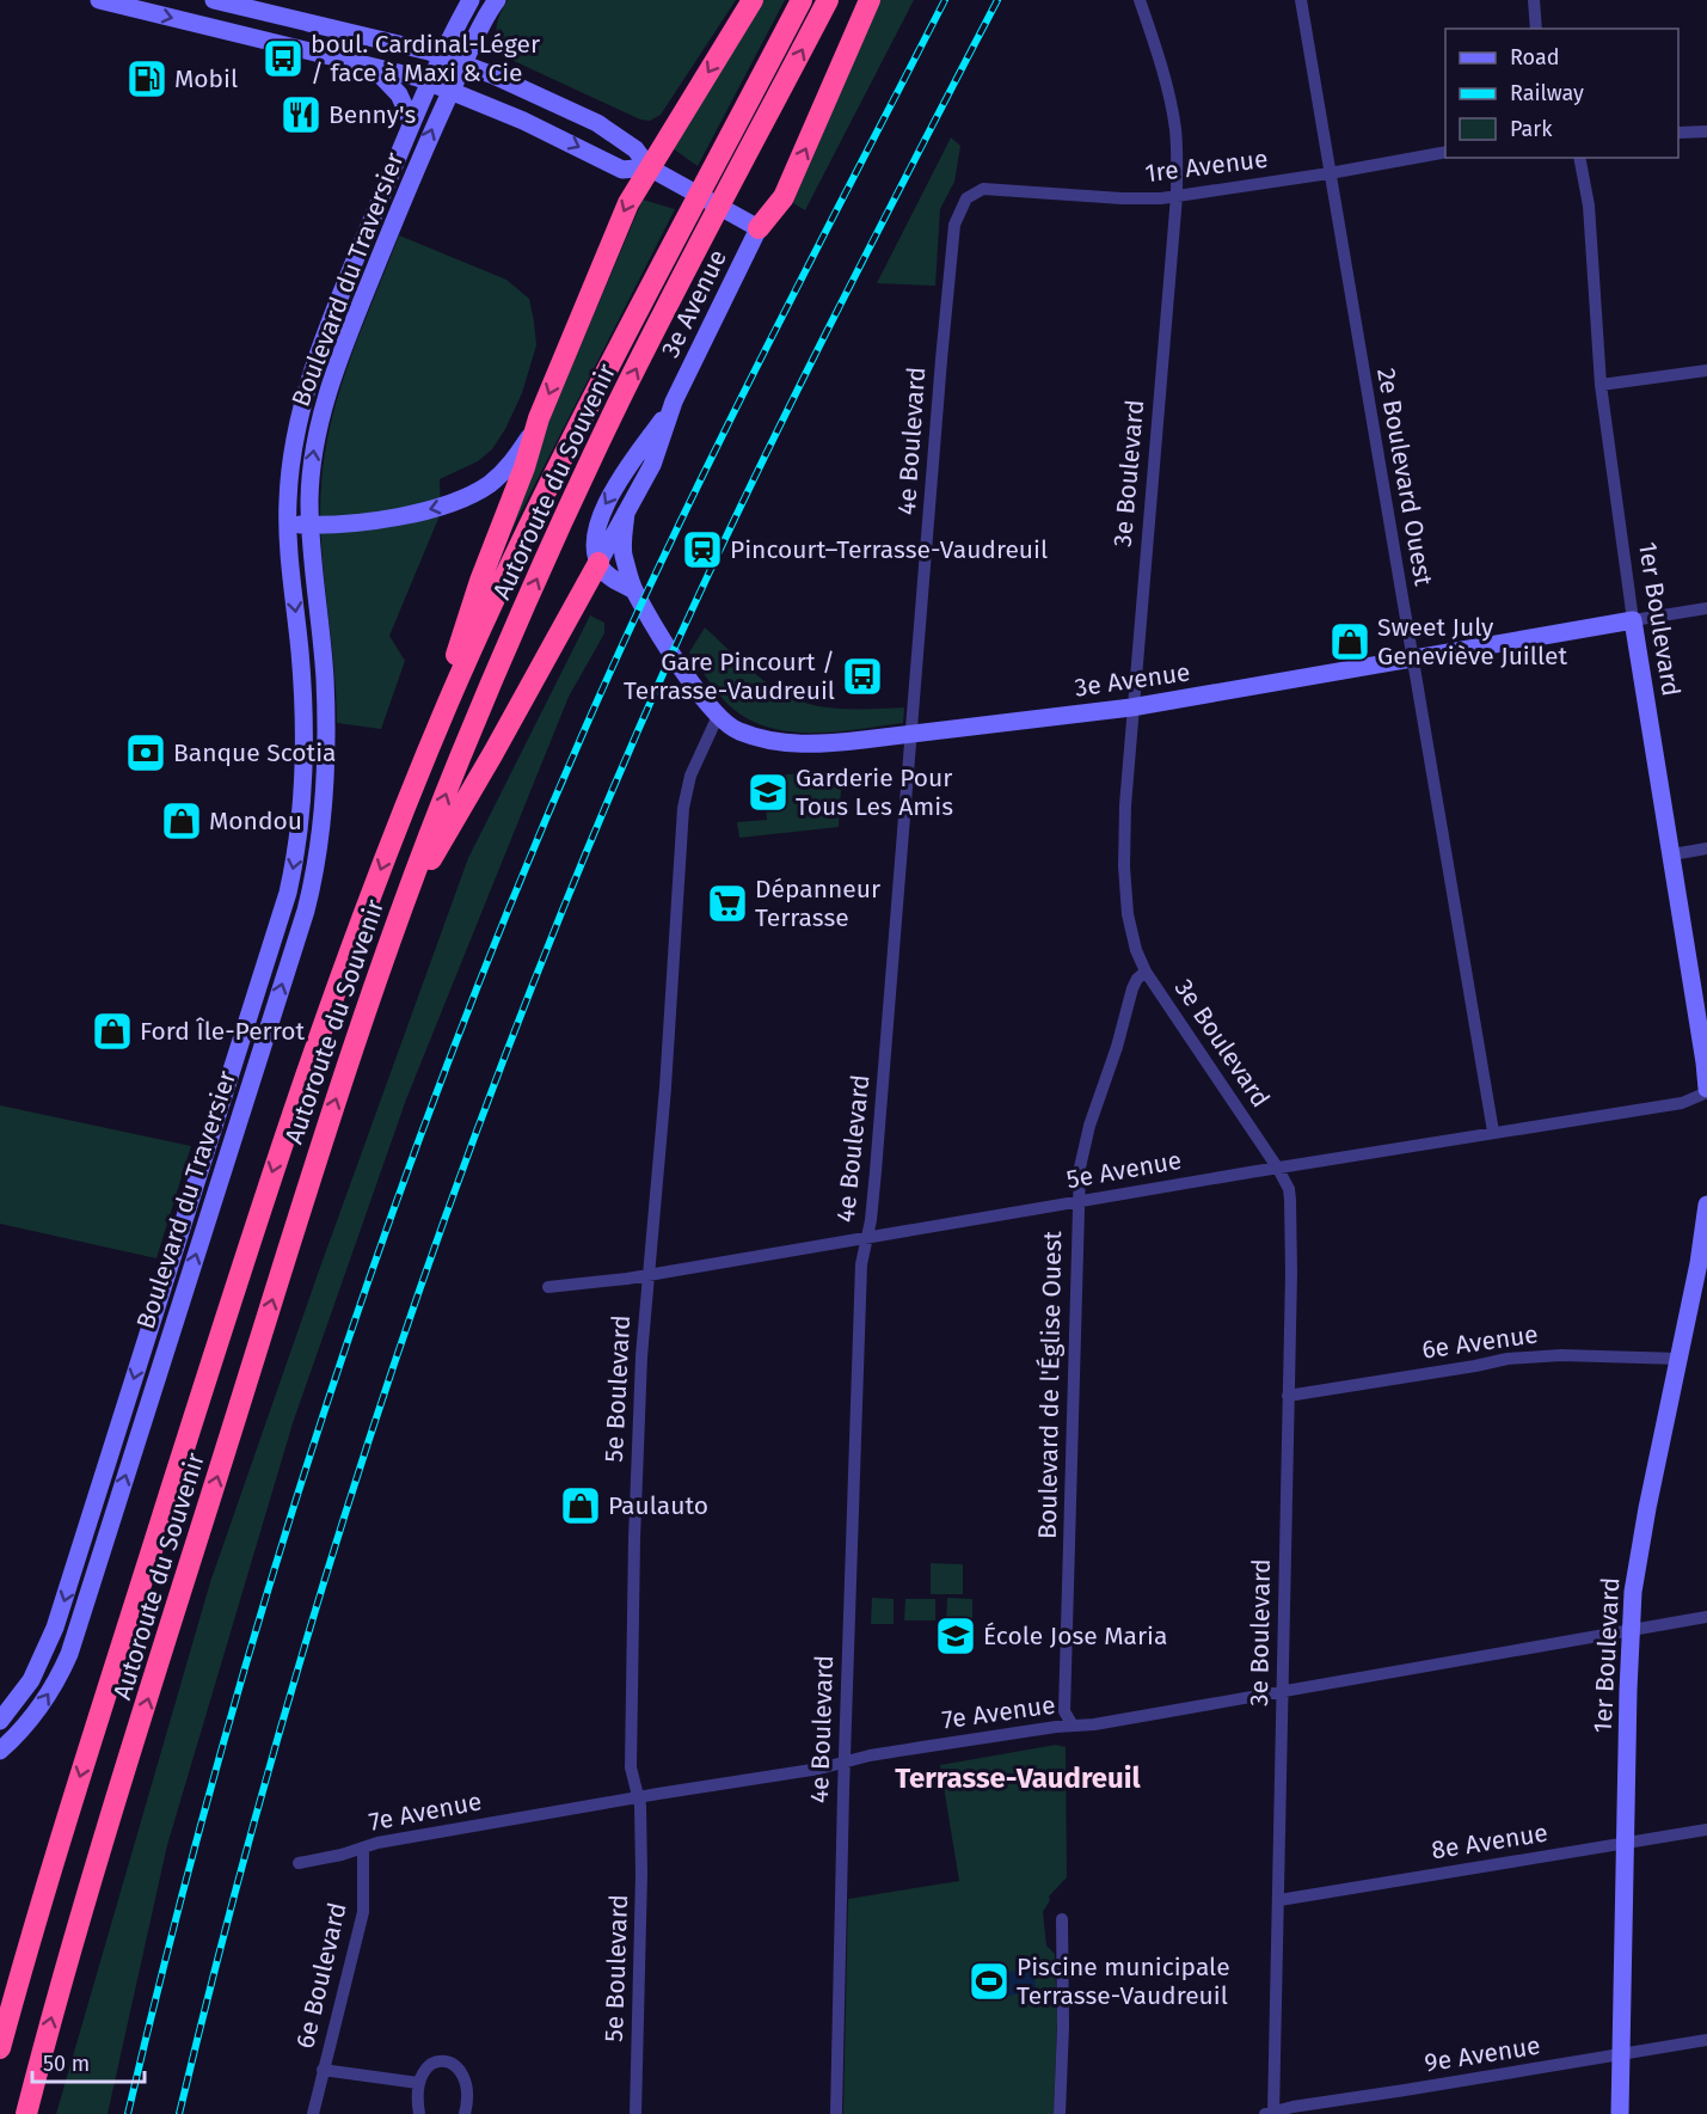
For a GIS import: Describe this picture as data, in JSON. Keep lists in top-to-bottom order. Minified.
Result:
{"streets":{"highway":["Autoroute du Souvenir"],"street":["1re Avenue","Boulevard du Traversier","3e Avenue","4e Boulevard","3e Boulevard","2e Boulevard Ouest","1er Boulevard","5e Avenue","6e Avenue","Boulevard de l'Église Ouest","5e Boulevard","7e Avenue","8e Avenue","6e Boulevard","9e Avenue"]},"crossings":[["1re Avenue","4e Boulevard"],["1re Avenue","3e Boulevard"],["1re Avenue","2e Boulevard Ouest"],["3e Avenue","4e Boulevard"],["3e Avenue","3e Boulevard"],["3e Avenue","2e Boulevard Ouest"],["3e Avenue","1er Boulevard"],["3e Avenue","5e Boulevard"],["4e Boulevard","5e Avenue"],["4e Boulevard","7e Avenue"],["3e Boulevard","5e Avenue"],["3e Boulevard","6e Avenue"],["3e Boulevard","Boulevard de l'Église Ouest"],["3e Boulevard","7e Avenue"],["3e Boulevard","8e Avenue"],["3e Boulevard","9e Avenue"],["2e Boulevard Ouest","5e Avenue"],["1er Boulevard","5e Avenue"],["1er Boulevard","6e Avenue"],["1er Boulevard","7e Avenue"],["1er Boulevard","8e Avenue"],["1er Boulevard","9e Avenue"],["5e Avenue","Boulevard de l'Église Ouest"],["5e Avenue","5e Boulevard"],["Boulevard de l'Église Ouest","7e Avenue"],["5e Boulevard","7e Avenue"],["7e Avenue","6e Boulevard"]],"districts":["Terrasse-Vaudreuil"],"places":{"bus stop":["boul. Cardinal-Léger / face à Maxi & Cie","Gare Pincourt / Terrasse-Vaudreuil"],"fuel station":["Mobil"],"restaurant":["Benny's"],"station":["Pincourt–Terrasse-Vaudreuil"],"shop":["Sweet July Geneviève Juillet","Mondou","Ford Île-Perrot","Paulauto"],"bank":["Banque Scotia"],"school or university":["Garderie Pour Tous Les Amis","École Jose Maria"],"supermarket":["Dépanneur Terrasse"],"sports":["Piscine municipale Terrasse-Vaudreuil"]},"legend":["Road","Railway","Park"],"scale_bar":"50 m"}
